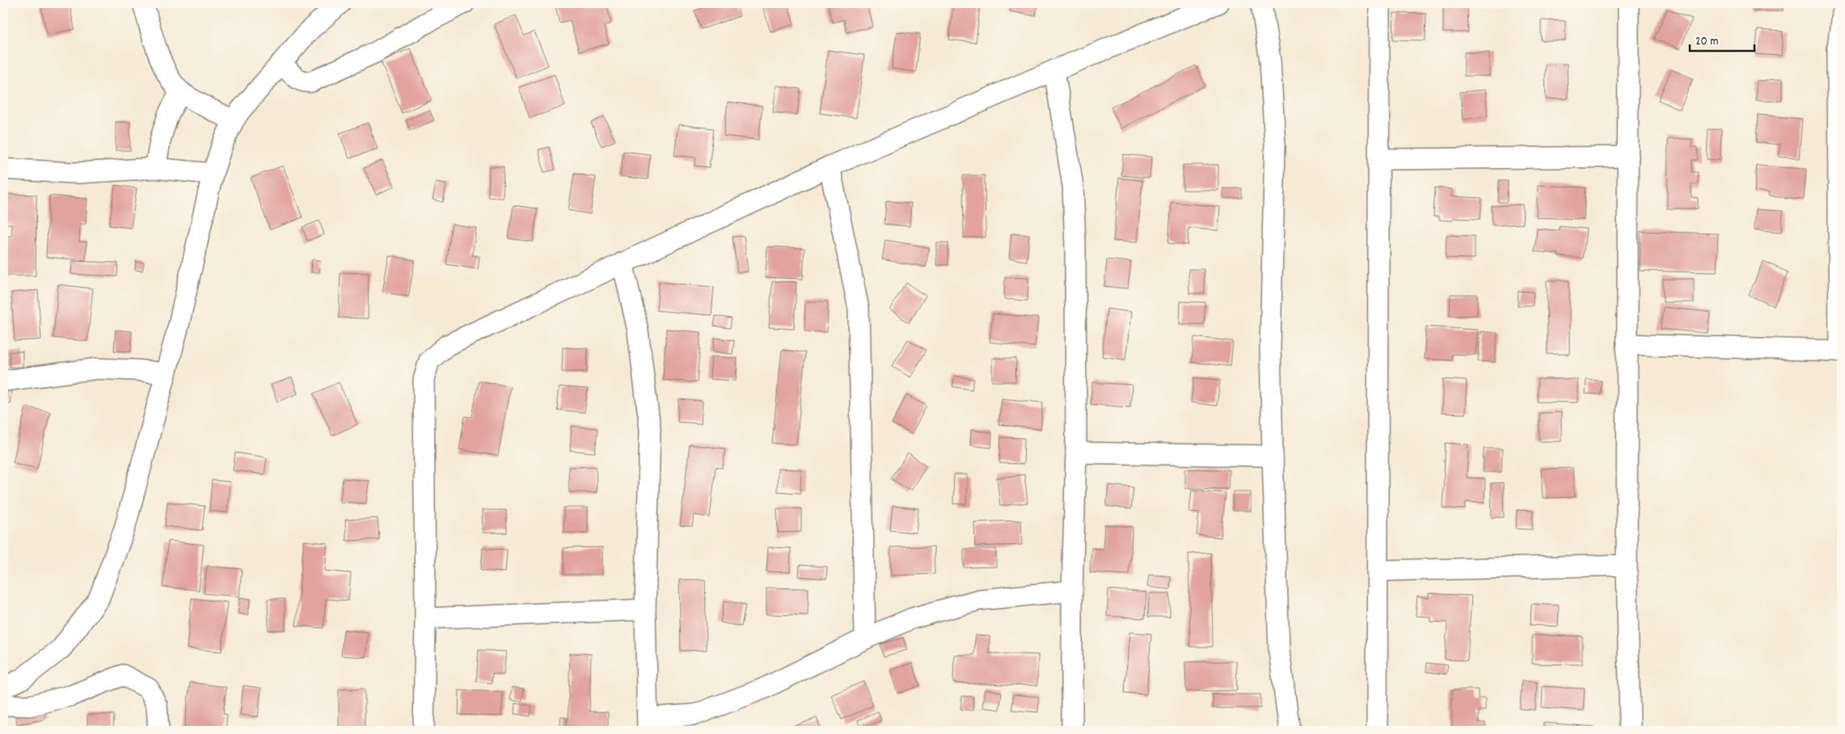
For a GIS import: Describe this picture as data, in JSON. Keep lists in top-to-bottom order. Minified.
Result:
{"scale_bar":"20 m"}
